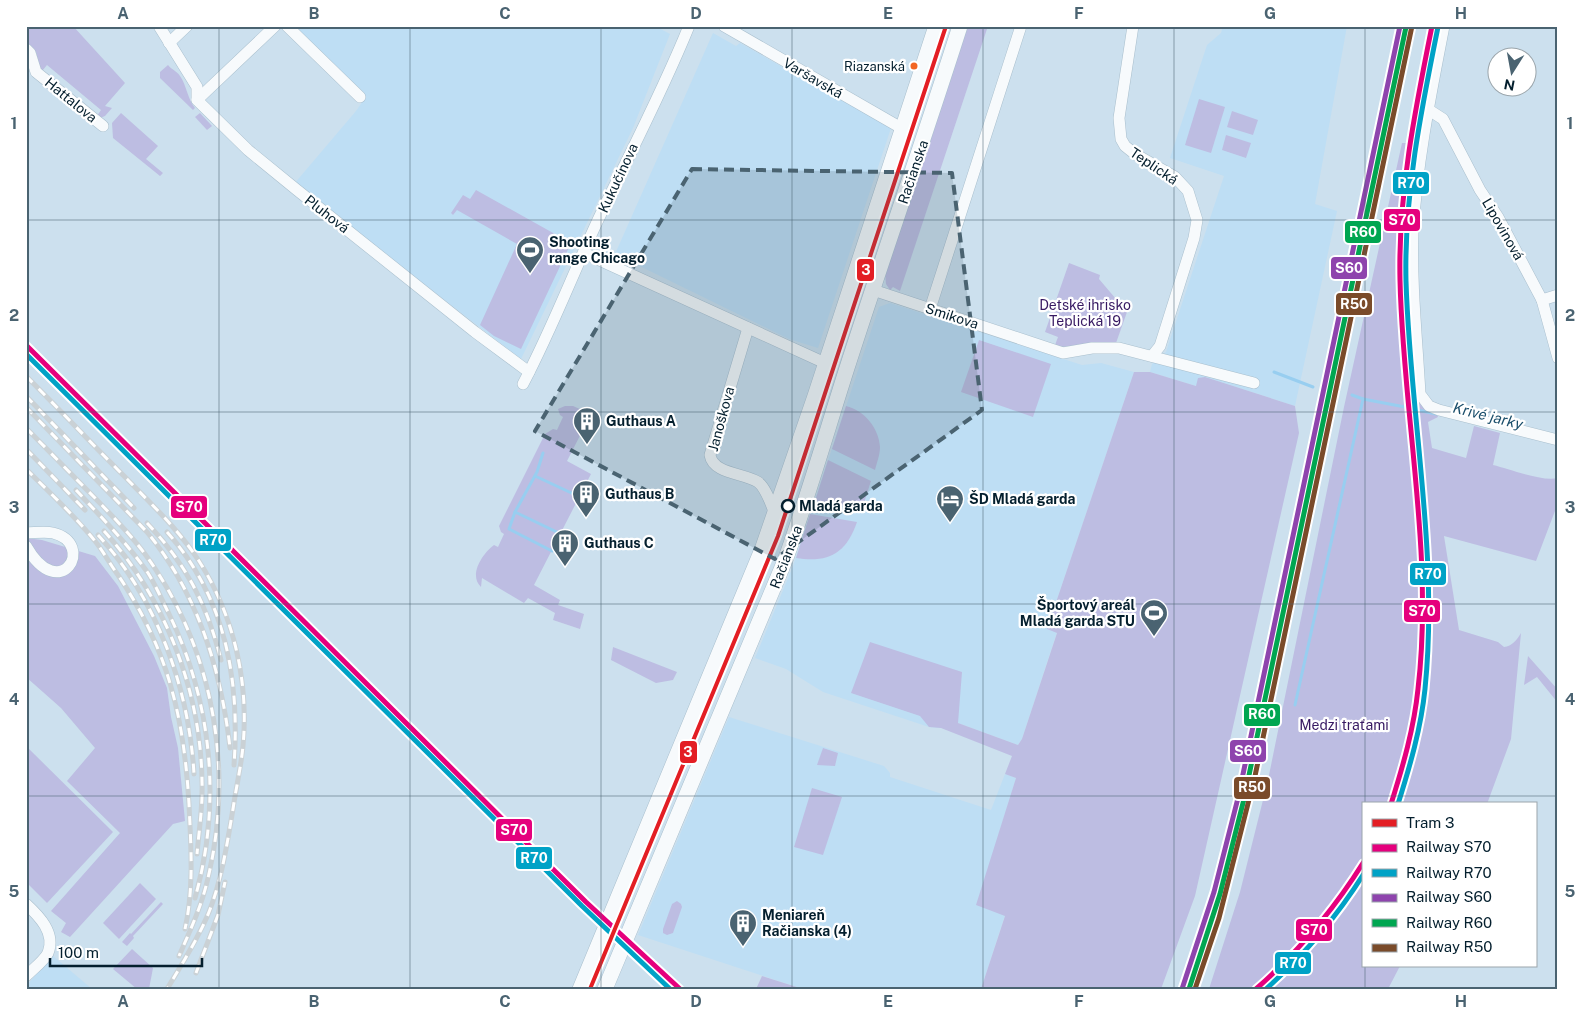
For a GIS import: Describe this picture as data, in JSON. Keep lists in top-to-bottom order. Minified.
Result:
{"streets":{"main road":["Račianska"],"street":["Varšavská","Hattalova","Teplická","Kukučínova","Pluhová","Lipovinová","Smikova","Janoškova"]},"crossings":[["Varšavská","Račianska"],["Teplická","Smikova"],["Račianska","Smikova"],["Račianska","Janoškova"],["Kukučínova","Pluhová"]],"water":["Krivé jarky"],"parks":["Detské ihrisko Teplická 19","Medzi traťami"],"places":{"other":["Riazanská","Mladá garda"],"sports":["Shooting range Chicago","Športový areál Mladá garda STU"],"building":["Guthaus A","Guthaus B","Guthaus C","Meniareň Račianska (4)"],"hotel":["ŠD Mladá garda"]},"lines":["tram line 3","rail line S70","rail line S60","rail line R50","rail line R70","rail line R60"],"legend":["Tram 3","Railway S70","Railway R70","Railway S60","Railway R60","Railway R50"],"scale_bar":"100 m","north":"bottom","grid":{"columns":["A","B","C","D","E","F","G","H"],"rows":["1","2","3","4","5"]}}
